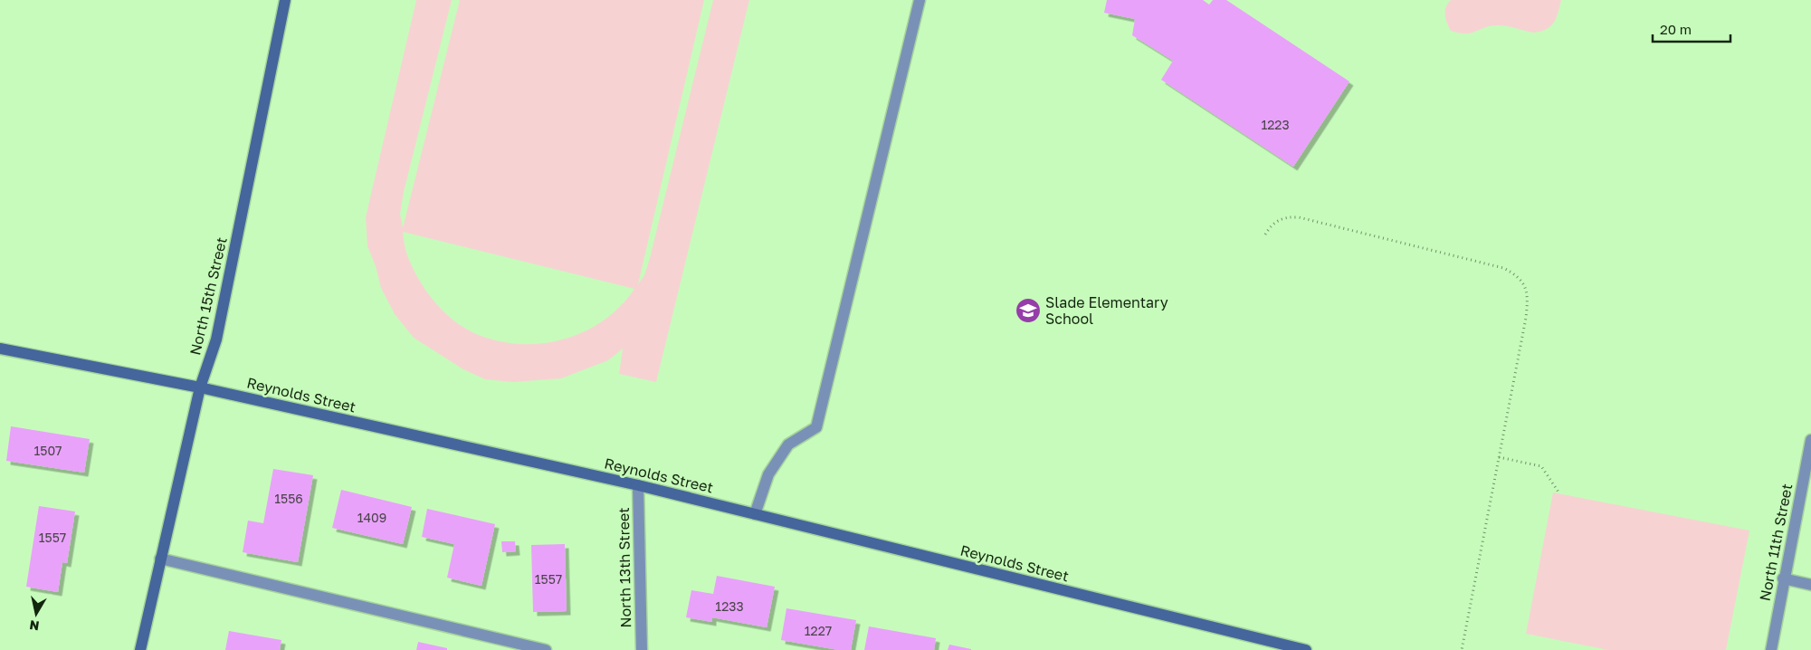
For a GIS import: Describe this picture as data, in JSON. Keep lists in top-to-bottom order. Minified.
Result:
{"streets":{"main road":["North 15th Street","Reynolds Street"],"street":["North 11th Street","North 13th Street"]},"crossings":[["North 15th Street","Reynolds Street"],["Reynolds Street","North 13th Street"]],"places":{"school or university":["Slade Elementary School"]},"house_numbers":["1223","1507","1556","1409","1557","1557","1233","1227"],"scale_bar":"20 m","north":"bottom"}
